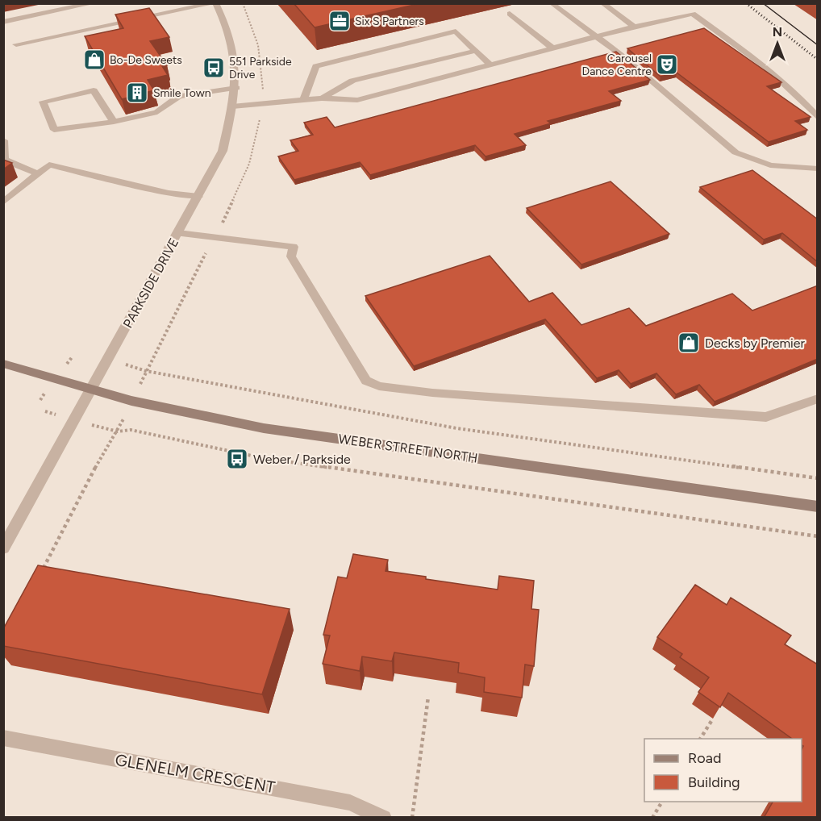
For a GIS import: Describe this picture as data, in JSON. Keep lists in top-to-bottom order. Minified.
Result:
{"streets":{"main road":["WEBER STREET NORTH"],"street":["PARKSIDE DRIVE","GLENELM CRESCENT"]},"crossings":[["PARKSIDE DRIVE","WEBER STREET NORTH"]],"places":{"office":["Six S Partners"],"shop":["Bo-De Sweets","Decks by Premier"],"theatre":["Carousel Dance Centre"],"bus stop":["551 Parkside Drive","Weber / Parkside"],"building":["Smile Town"]},"legend":["Road","Building"],"north":"top"}
